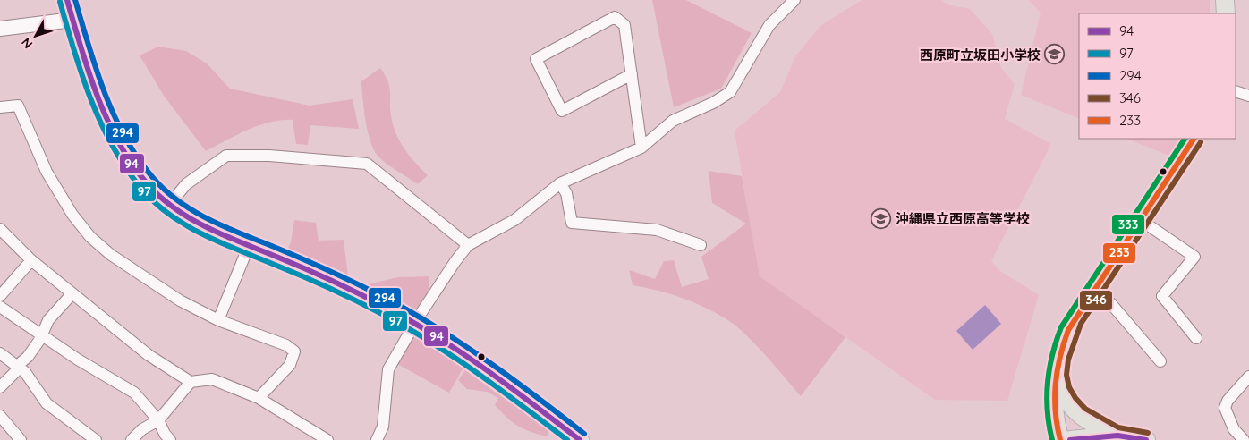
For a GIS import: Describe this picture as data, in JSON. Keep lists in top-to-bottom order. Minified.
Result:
{"places":{"school or university":["西原町立坂田小学校","沖縄県立西原高等学校"]},"lines":["transit line 94","transit line 294","transit line 97","transit line 233","transit line 333","transit line 346"],"legend":["94","97","294","346","233"],"north":"bottom left"}
